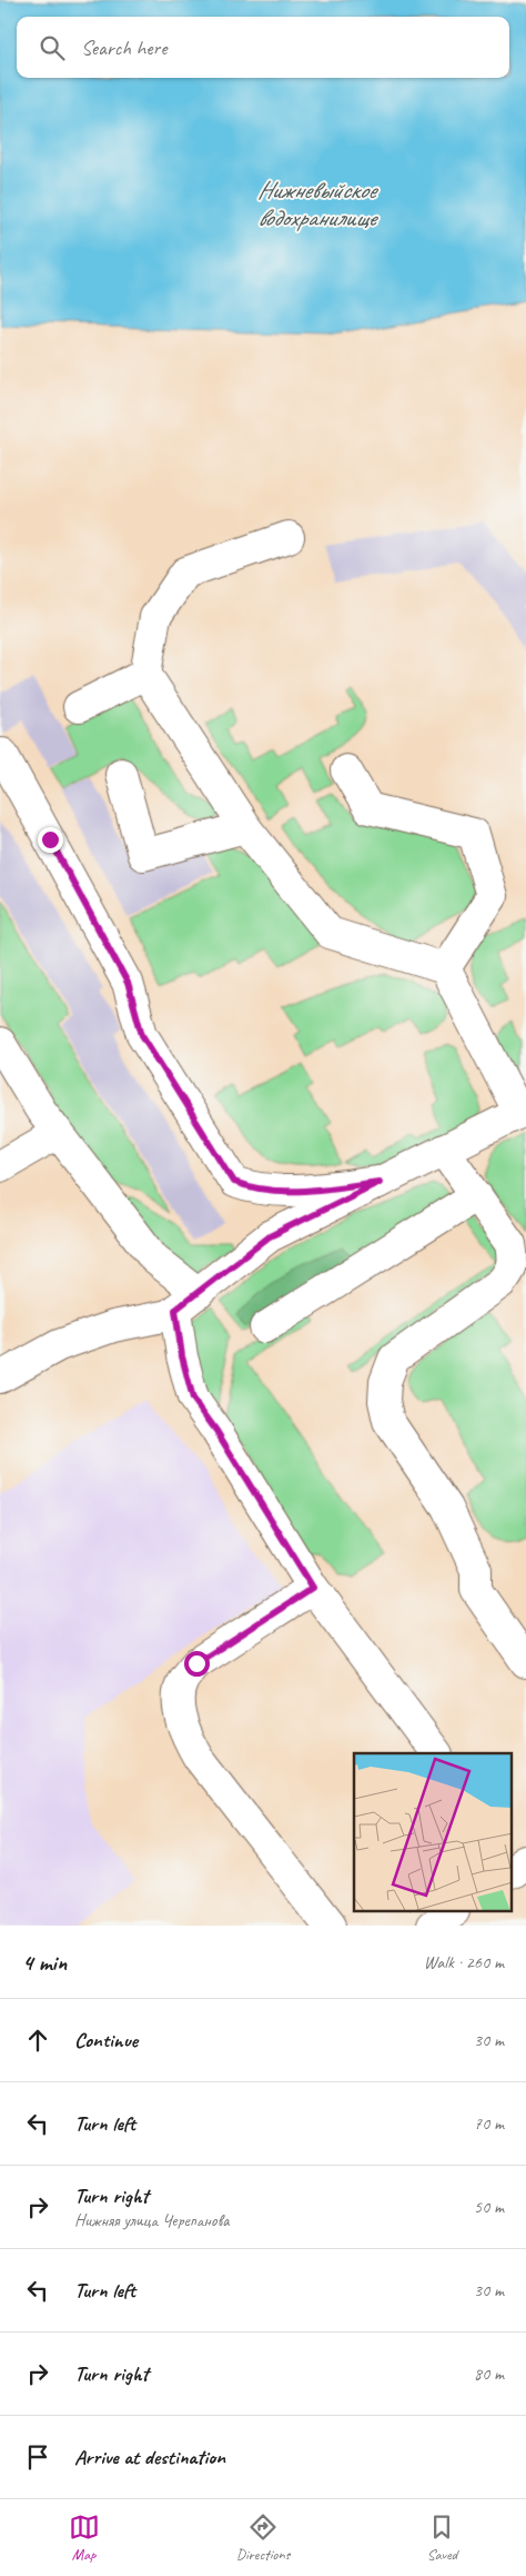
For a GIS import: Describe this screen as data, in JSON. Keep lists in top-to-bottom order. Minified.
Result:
{"water":["Нижневыйское водохранилище"],"page":{"search":"Search here","heading":["4 min","Walk · 260 m"],"list":[["Continue","30 m"],["Turn left","70 m"],["Turn right","Нижняя улица Черепанова","50 m"],["Turn left","30 m"],["Turn right","80 m"],"Arrive at destination"],"nav":["Map","Directions","Saved"]}}
